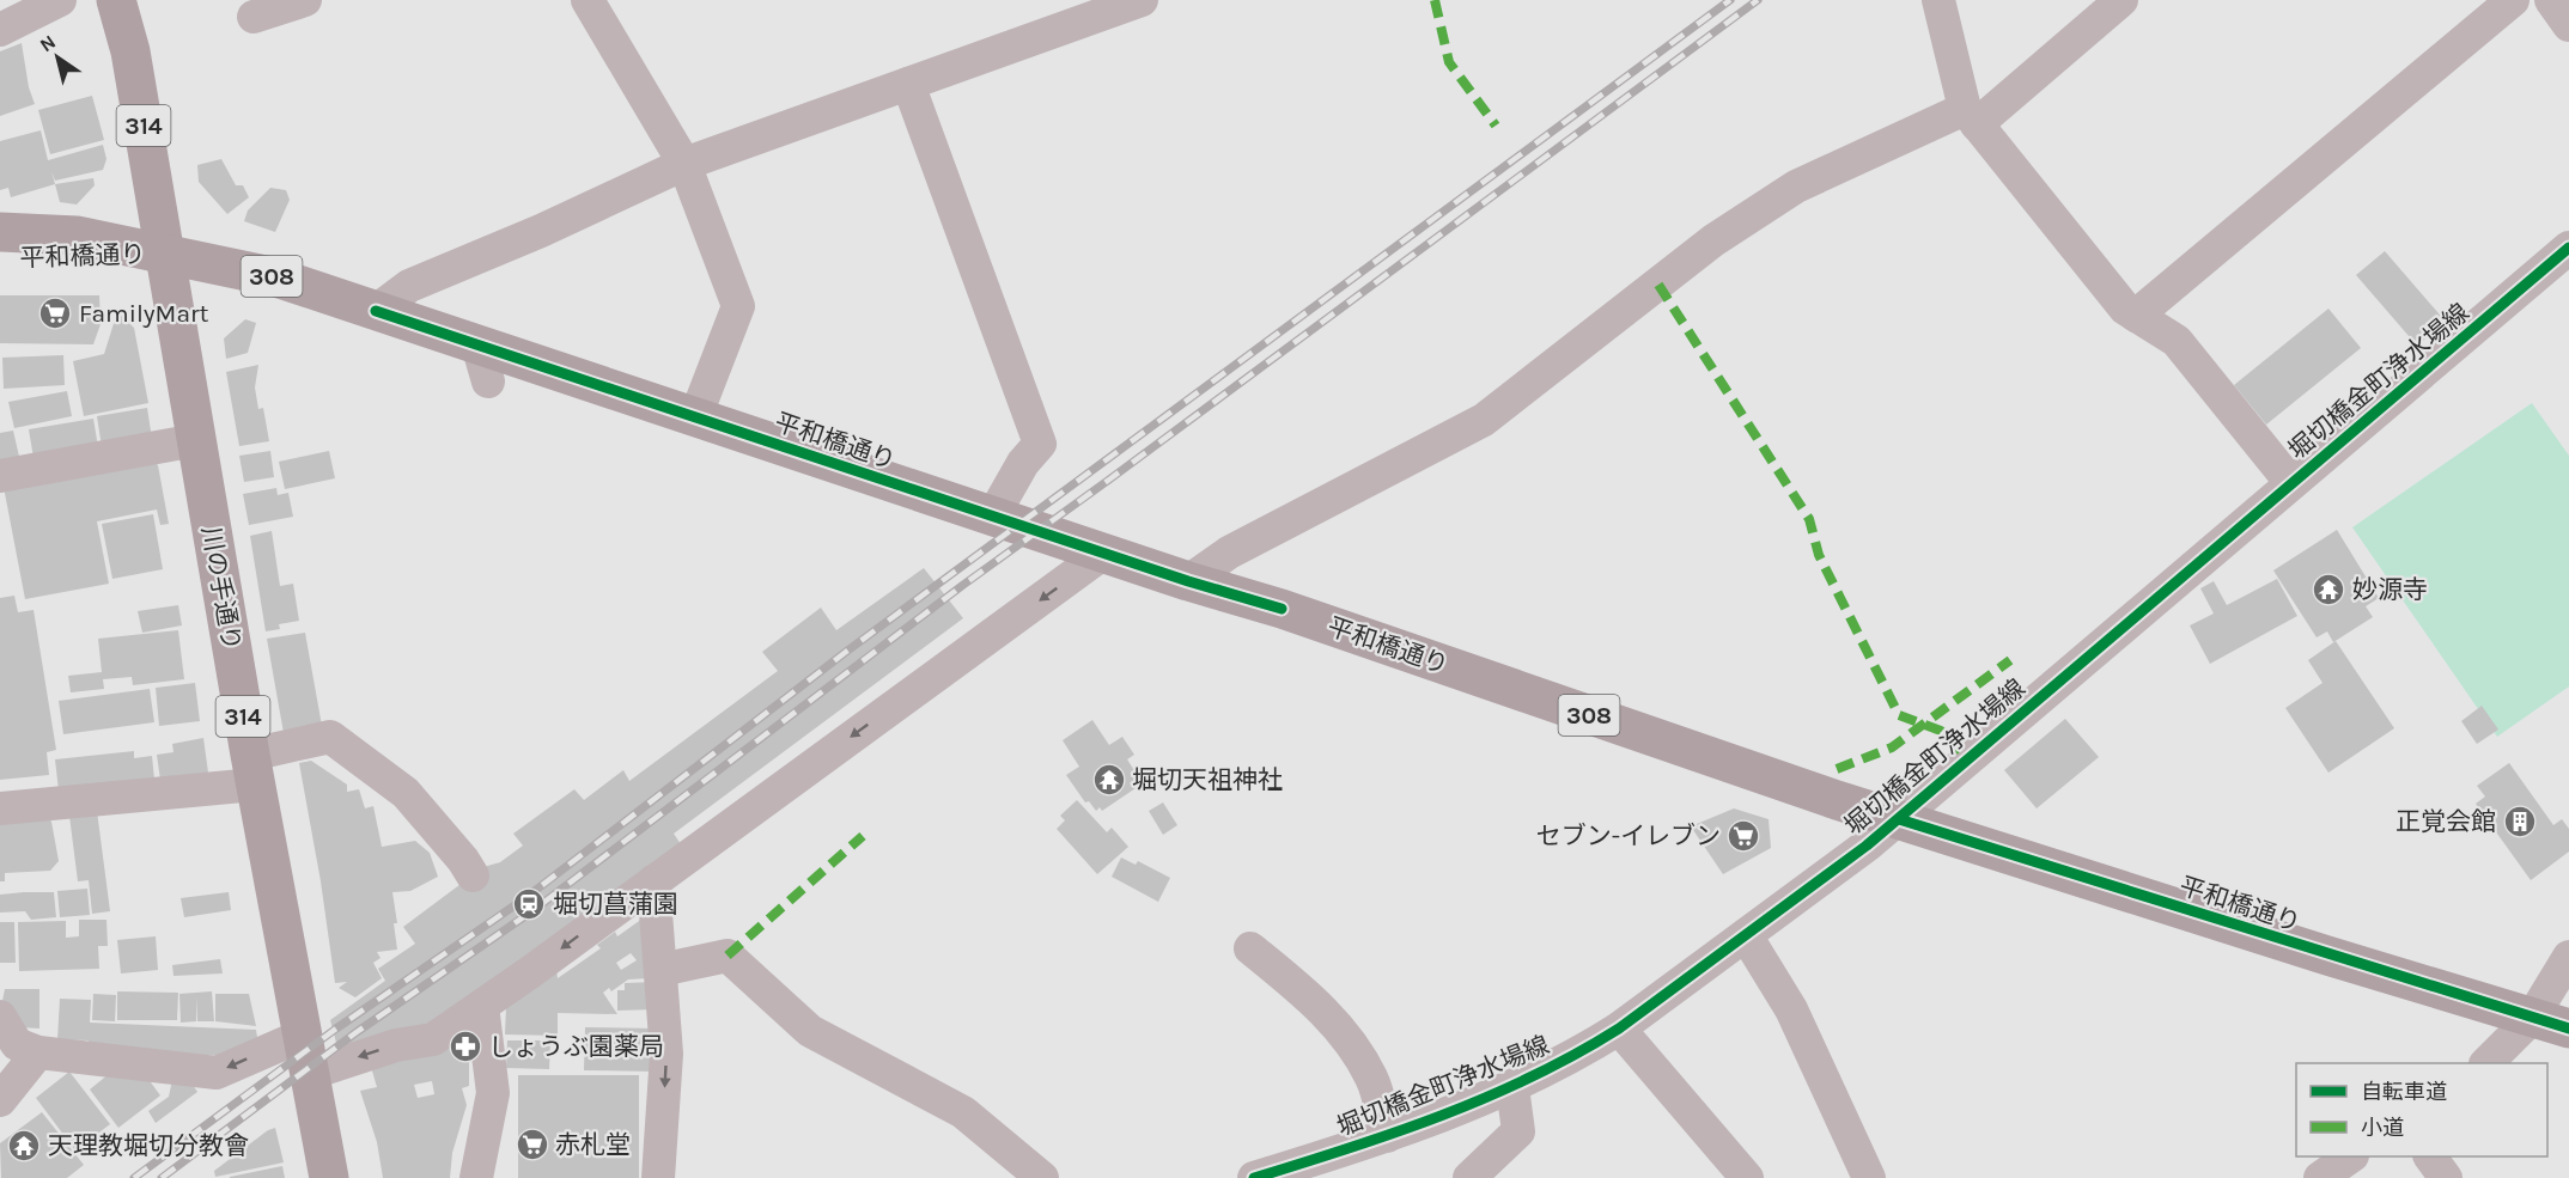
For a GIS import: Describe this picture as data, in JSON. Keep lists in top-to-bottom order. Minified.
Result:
{"streets":{"main road":["314","平和橋通り","308","川の手通り"],"street":["堀切橋金町浄水場線"]},"crossings":[["平和橋通り","堀切橋金町浄水場線"],["平和橋通り","川の手通り"]],"places":{"supermarket":["FamilyMart","セブン-イレブン","赤札堂"],"temple":["妙源寺","堀切天祖神社","天理教堀切分教會"],"building":["正覚会館"],"station":["堀切菖蒲園"],"pharmacy":["しょうぶ園薬局"]},"legend":["自転車道","小道"],"north":"top left"}
